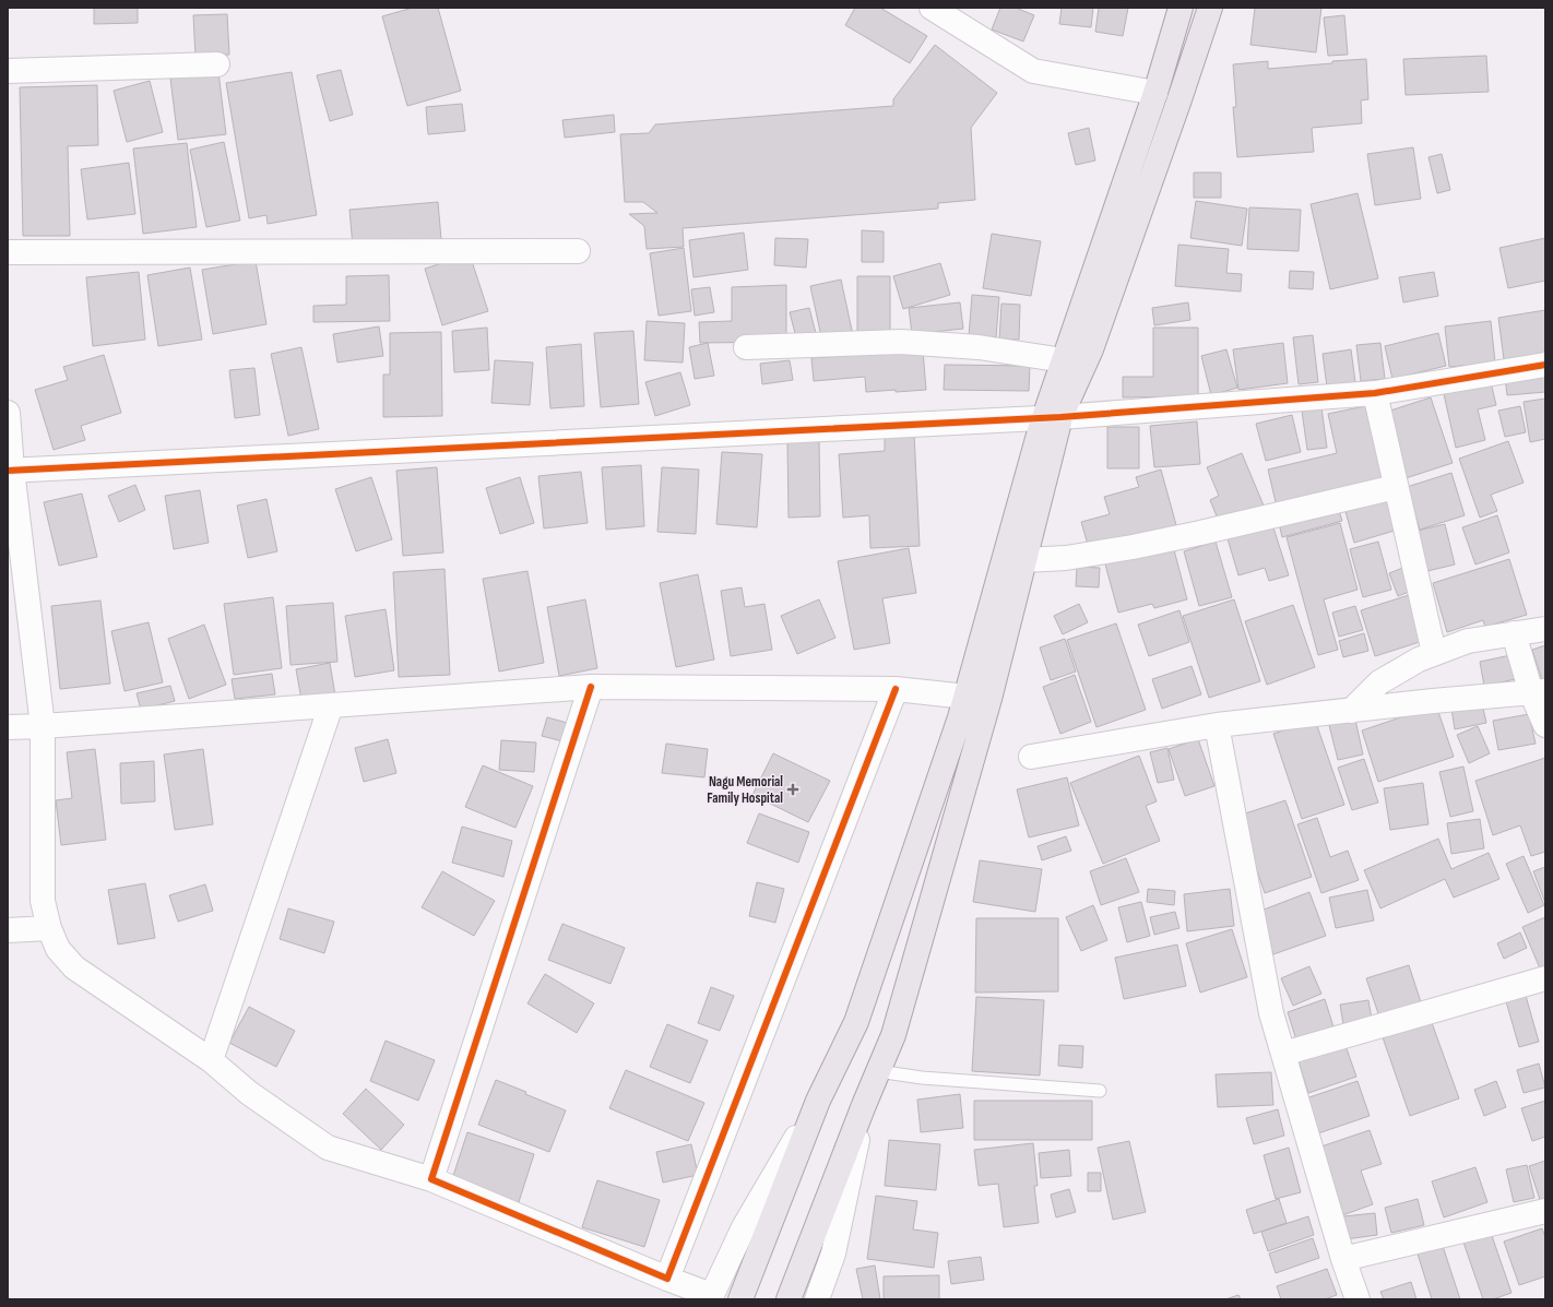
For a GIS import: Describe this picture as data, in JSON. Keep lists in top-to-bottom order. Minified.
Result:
{"places":{"health":["Nagu Memorial Family Hospital"]}}
